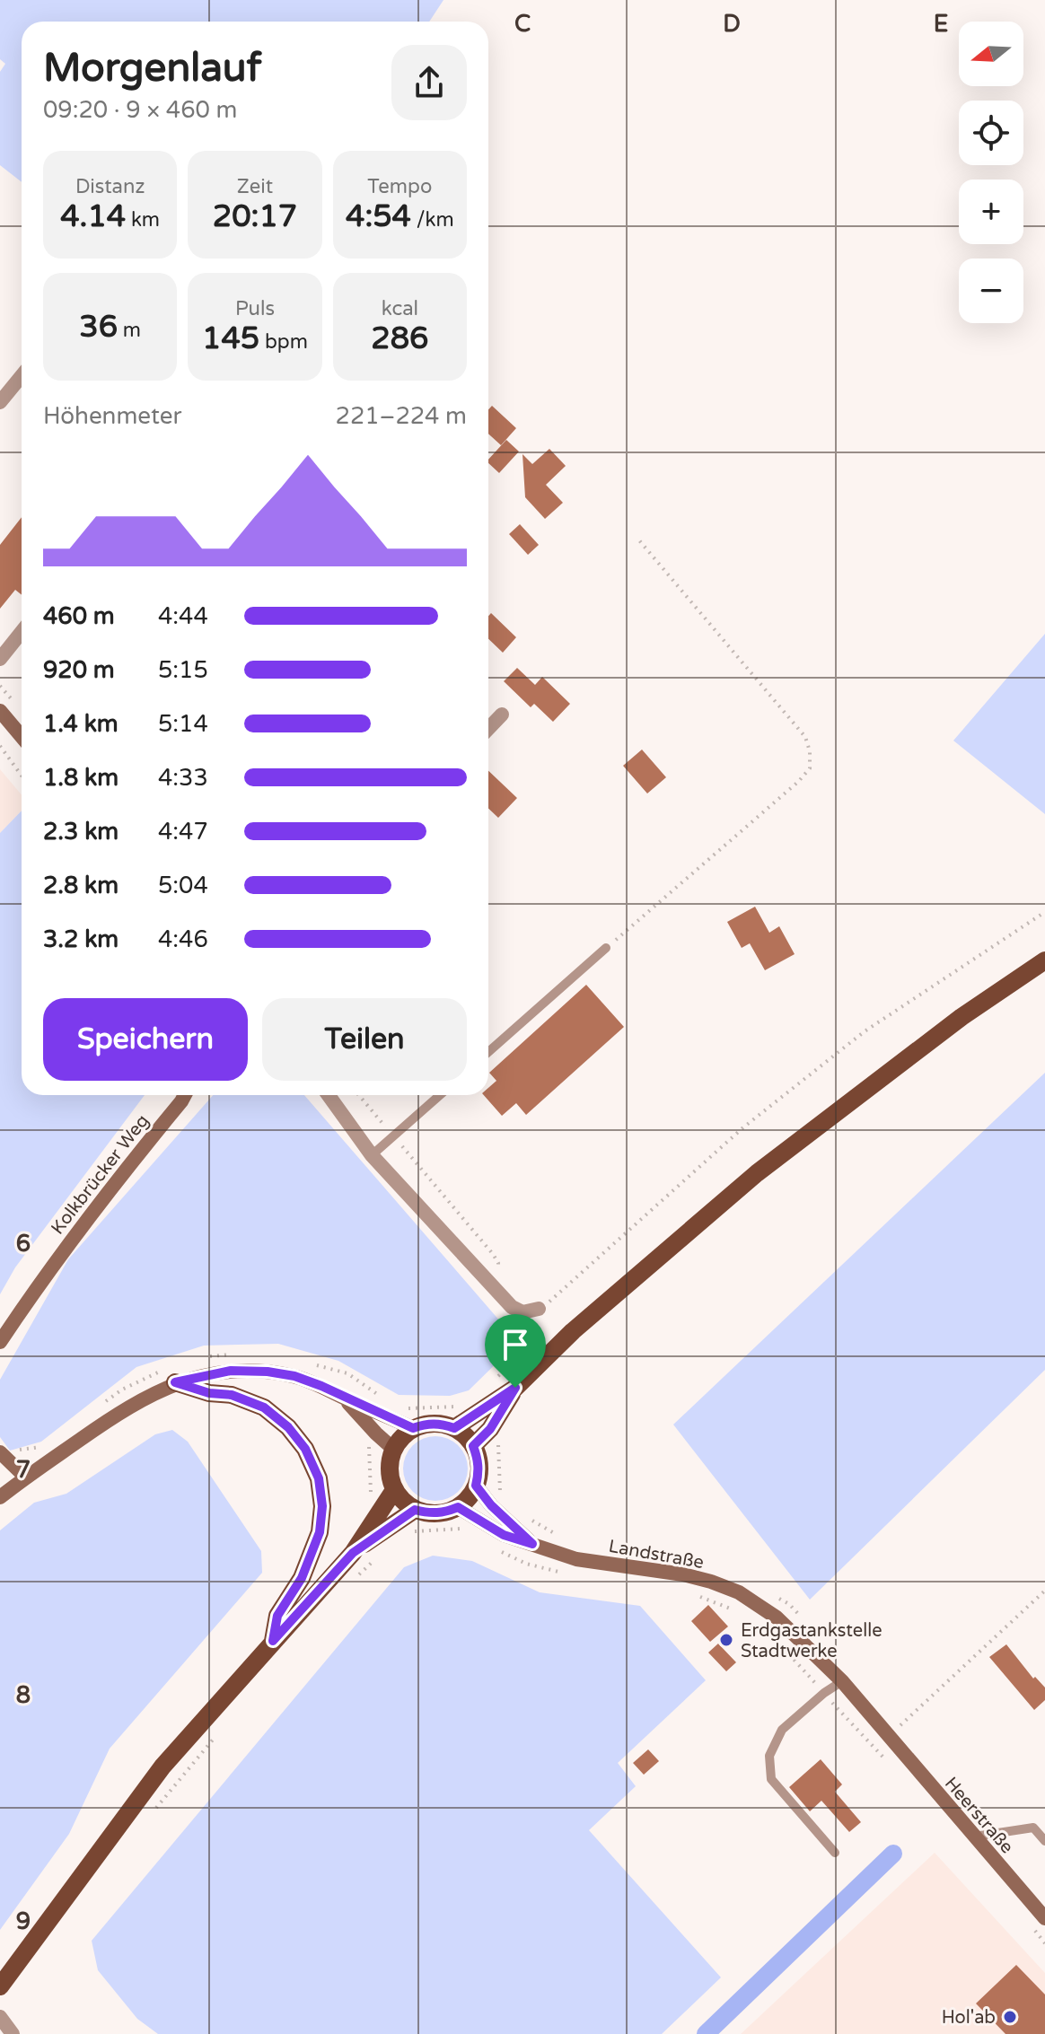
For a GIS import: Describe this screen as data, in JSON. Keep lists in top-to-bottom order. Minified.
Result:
{"streets":{"street":["Kolkbrücker Weg","Landstraße","Heerstraße"]},"crossings":[["Landstraße","Heerstraße"]],"places":["Erdgastankstelle Stadtwerke","Hol'ab"],"north":"left","page":{"map_buttons":["+","−"],"heading":["Morgenlauf","09:20 · 9 × 460 m"],"stats":[["Distanz","4.14 km"],["Zeit","20:17"],["Tempo","4:54 /km"],["36 m"],["Puls","145 bpm"],["kcal","286"]],"chart":["Höhenmeter","221–224 m"],"list":[{"name":"460 m","note":"4:44"},{"name":"920 m","note":"5:15"},{"name":"1.4 km","note":"5:14"},{"name":"1.8 km","note":"4:33"},{"name":"2.3 km","note":"4:47"},{"name":"2.8 km","note":"5:04"},{"name":"3.2 km","note":"4:46"}],"buttons":["Speichern","Teilen"]},"grid":{"columns":["C","D","E"],"rows":["6","7","8","9"]}}
